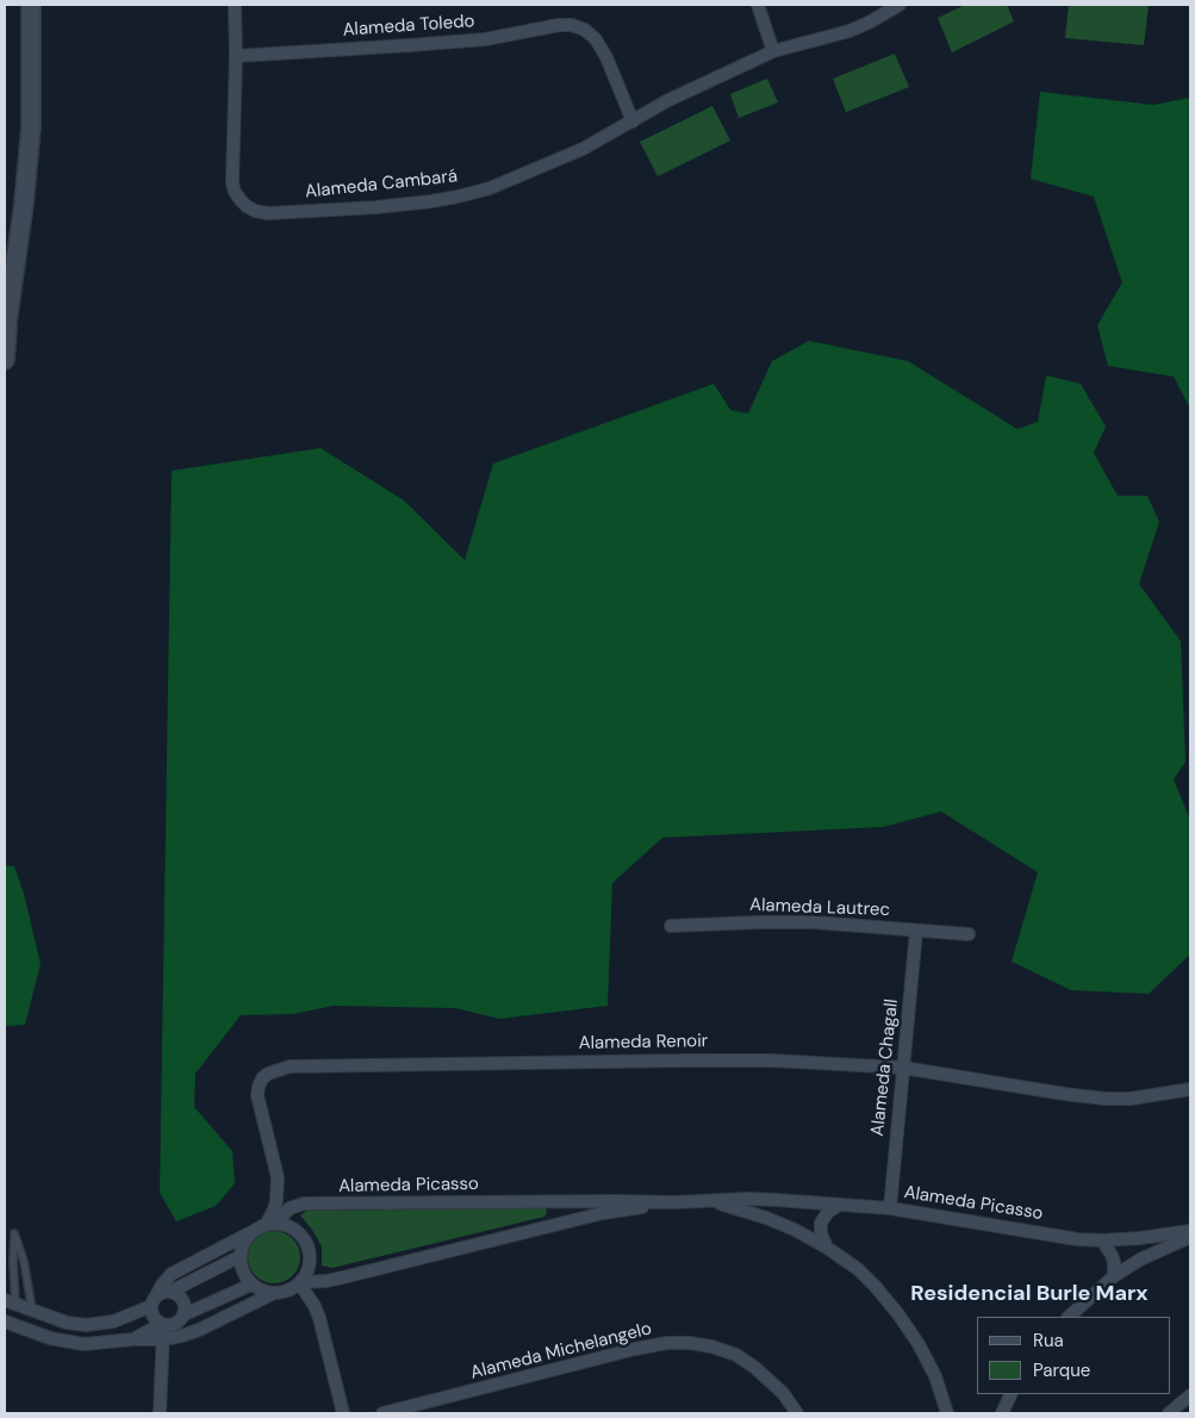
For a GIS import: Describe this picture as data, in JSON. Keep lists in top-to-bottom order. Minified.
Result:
{"streets":{"street":["Alameda Toledo","Alameda Cambará","Alameda Lautrec","Alameda Renoir","Alameda Chagall","Alameda Picasso","Alameda Michelangelo"]},"crossings":[["Alameda Toledo","Alameda Cambará"],["Alameda Lautrec","Alameda Chagall"],["Alameda Renoir","Alameda Chagall"],["Alameda Renoir","Alameda Picasso"],["Alameda Chagall","Alameda Picasso"]],"districts":["Residencial Burle Marx"],"legend":["Rua","Parque"]}
